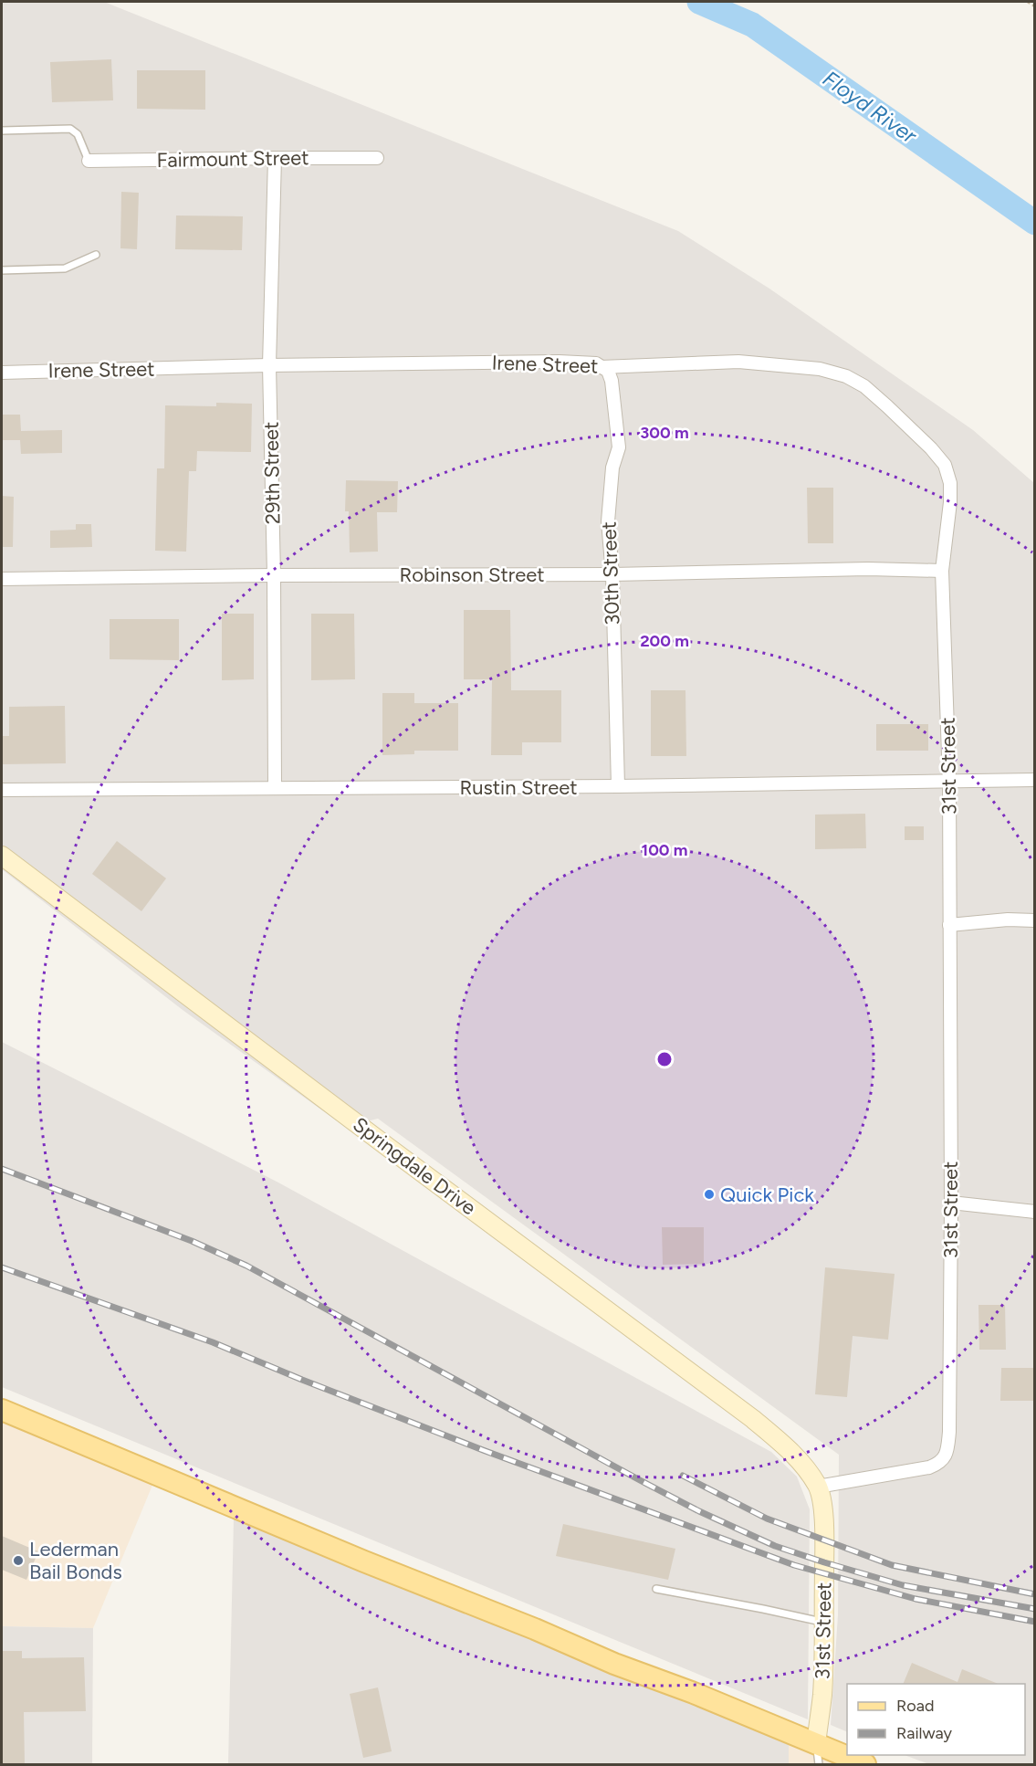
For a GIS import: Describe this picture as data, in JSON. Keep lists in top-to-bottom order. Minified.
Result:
{"streets":{"street":["Fairmount Street","Irene Street","29th Street","30th Street","Robinson Street","31st Street","Rustin Street","Springdale Drive"]},"crossings":[["Fairmount Street","29th Street"],["Irene Street","29th Street"],["Irene Street","30th Street"],["Irene Street","Robinson Street"],["Irene Street","31st Street"],["29th Street","Robinson Street"],["29th Street","Rustin Street"],["30th Street","Robinson Street"],["30th Street","Rustin Street"],["Robinson Street","31st Street"],["31st Street","Rustin Street"],["31st Street","Springdale Drive"]],"water":["Floyd River"],"places":["Quick Pick","Lederman Bail Bonds"],"legend":["Road","Railway"],"rings":["300 m","200 m","100 m"]}
